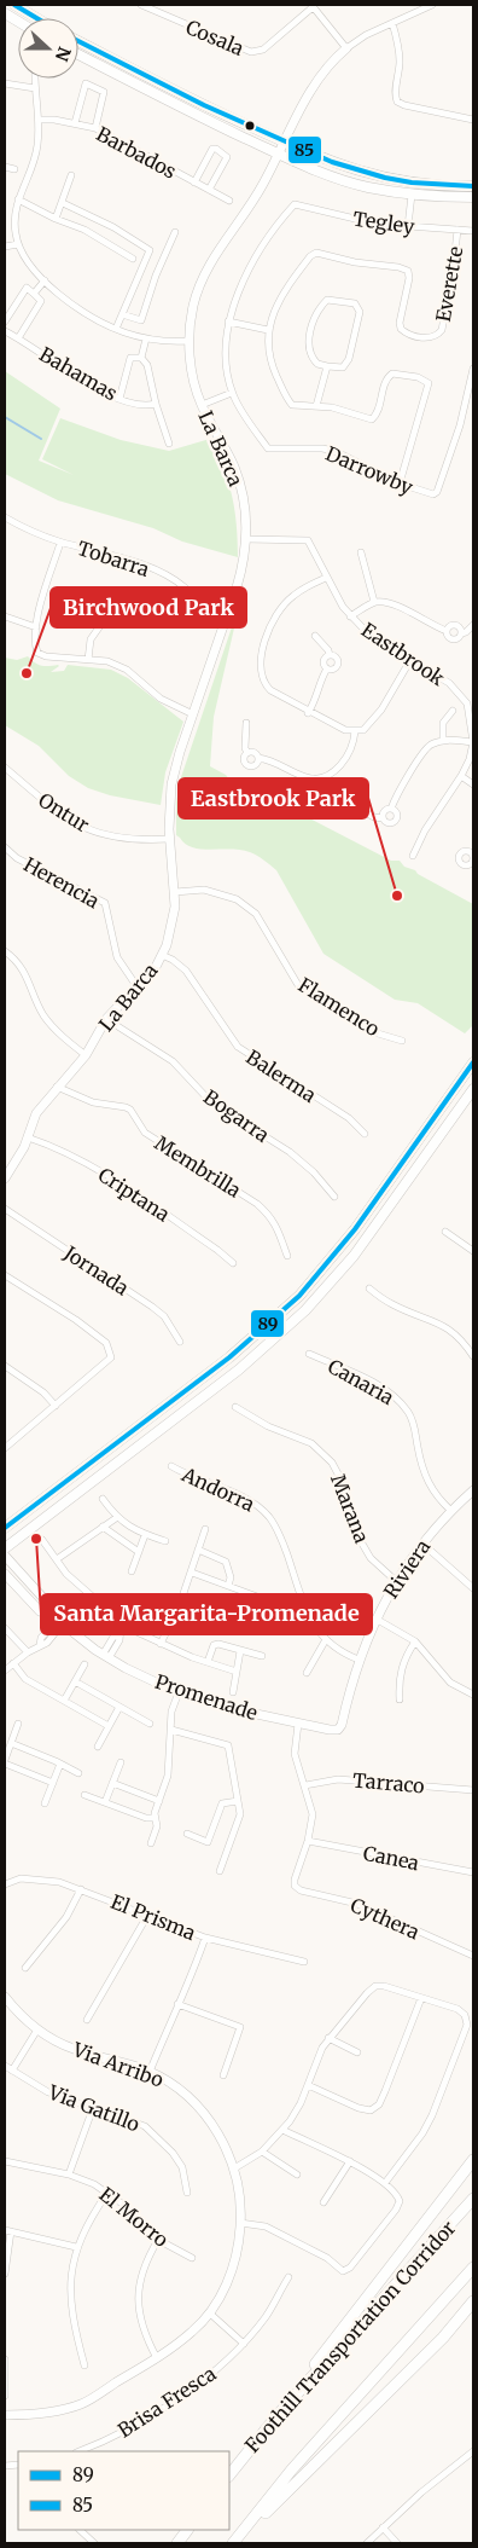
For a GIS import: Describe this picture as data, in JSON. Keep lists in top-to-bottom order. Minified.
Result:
{"streets":{"highway":["Foothill Transportation Corridor"],"street":["Cosala","Barbados","Tegley","Everette","Bahamas","La Barca","Darrowby","Tobarra","Eastbrook","Ontur","Herencia","Flamenco","Balerma","Bogarra","Membrilla","Criptana","Jornada","Canaria","Andorra","Marana","Riviera","Promenade","Tarraco","Canea","El Prisma","Cythera","Via Arribo","Via Gatillo","El Morro","Brisa Fresca"]},"crossings":[["Tegley","Everette"],["La Barca","Eastbrook"],["La Barca","Ontur"],["La Barca","Herencia"],["La Barca","Flamenco"],["La Barca","Balerma"],["La Barca","Bogarra"],["La Barca","Membrilla"],["La Barca","Criptana"],["Canaria","Riviera"],["Andorra","Riviera"],["Marana","Riviera"],["Riviera","Promenade"],["Canea","Cythera"]],"places":["Birchwood Park","Eastbrook Park","Santa Margarita-Promenade"],"lines":["transit line 85","transit line 89"],"legend":["89","85"],"north":"right"}
